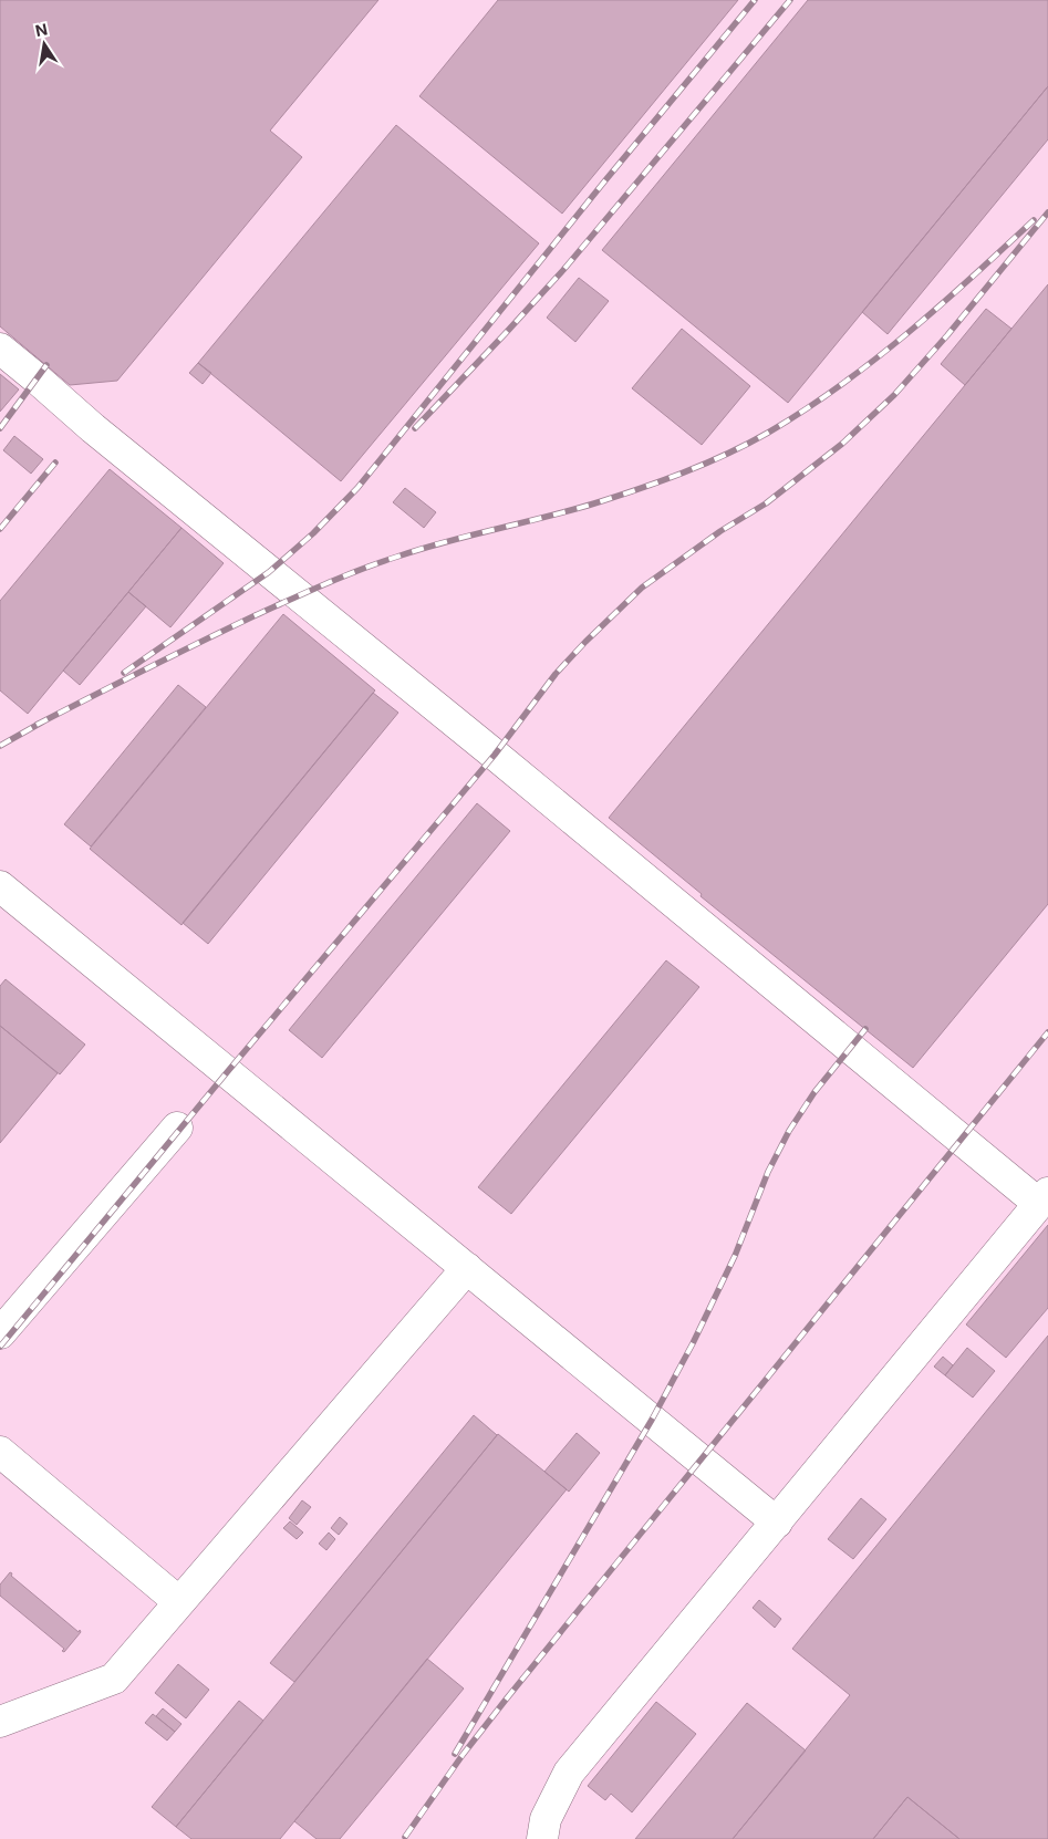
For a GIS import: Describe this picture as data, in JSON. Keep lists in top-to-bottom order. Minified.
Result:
{"north":"top"}
